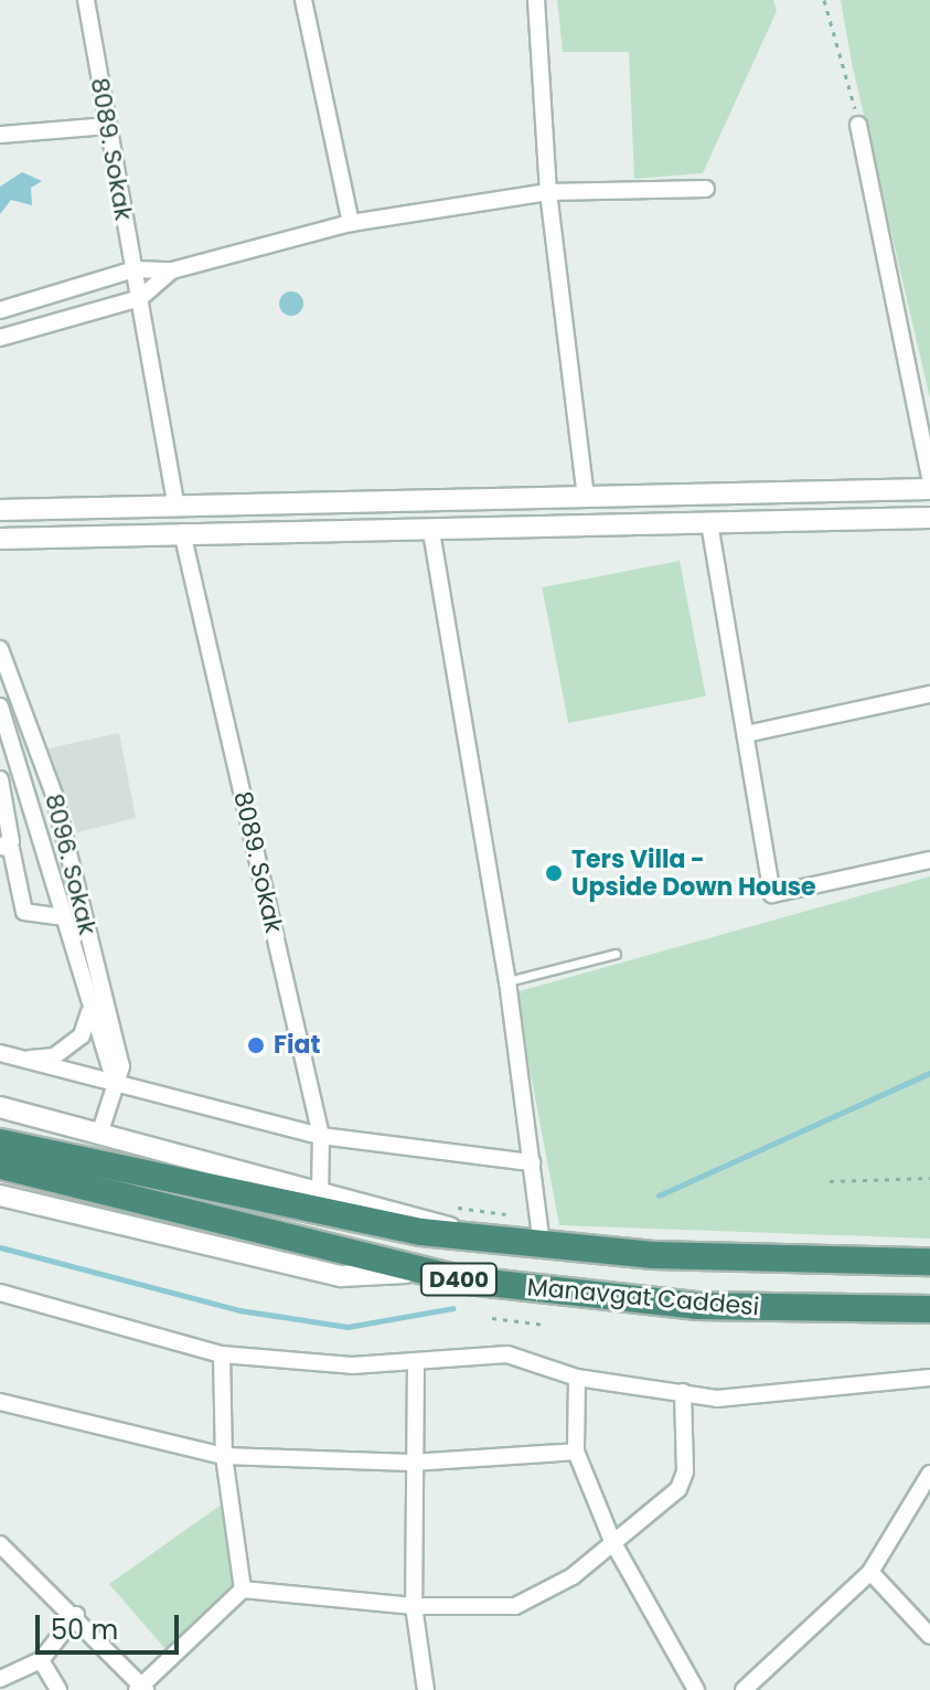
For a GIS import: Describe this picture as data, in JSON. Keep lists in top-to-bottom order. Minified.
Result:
{"streets":{"highway":["D400","Manavgat Caddesi"],"street":["8089. Sokak","8096. Sokak"]},"places":["Ters Villa - Upside Down House","Fiat"],"scale_bar":"50 m"}
